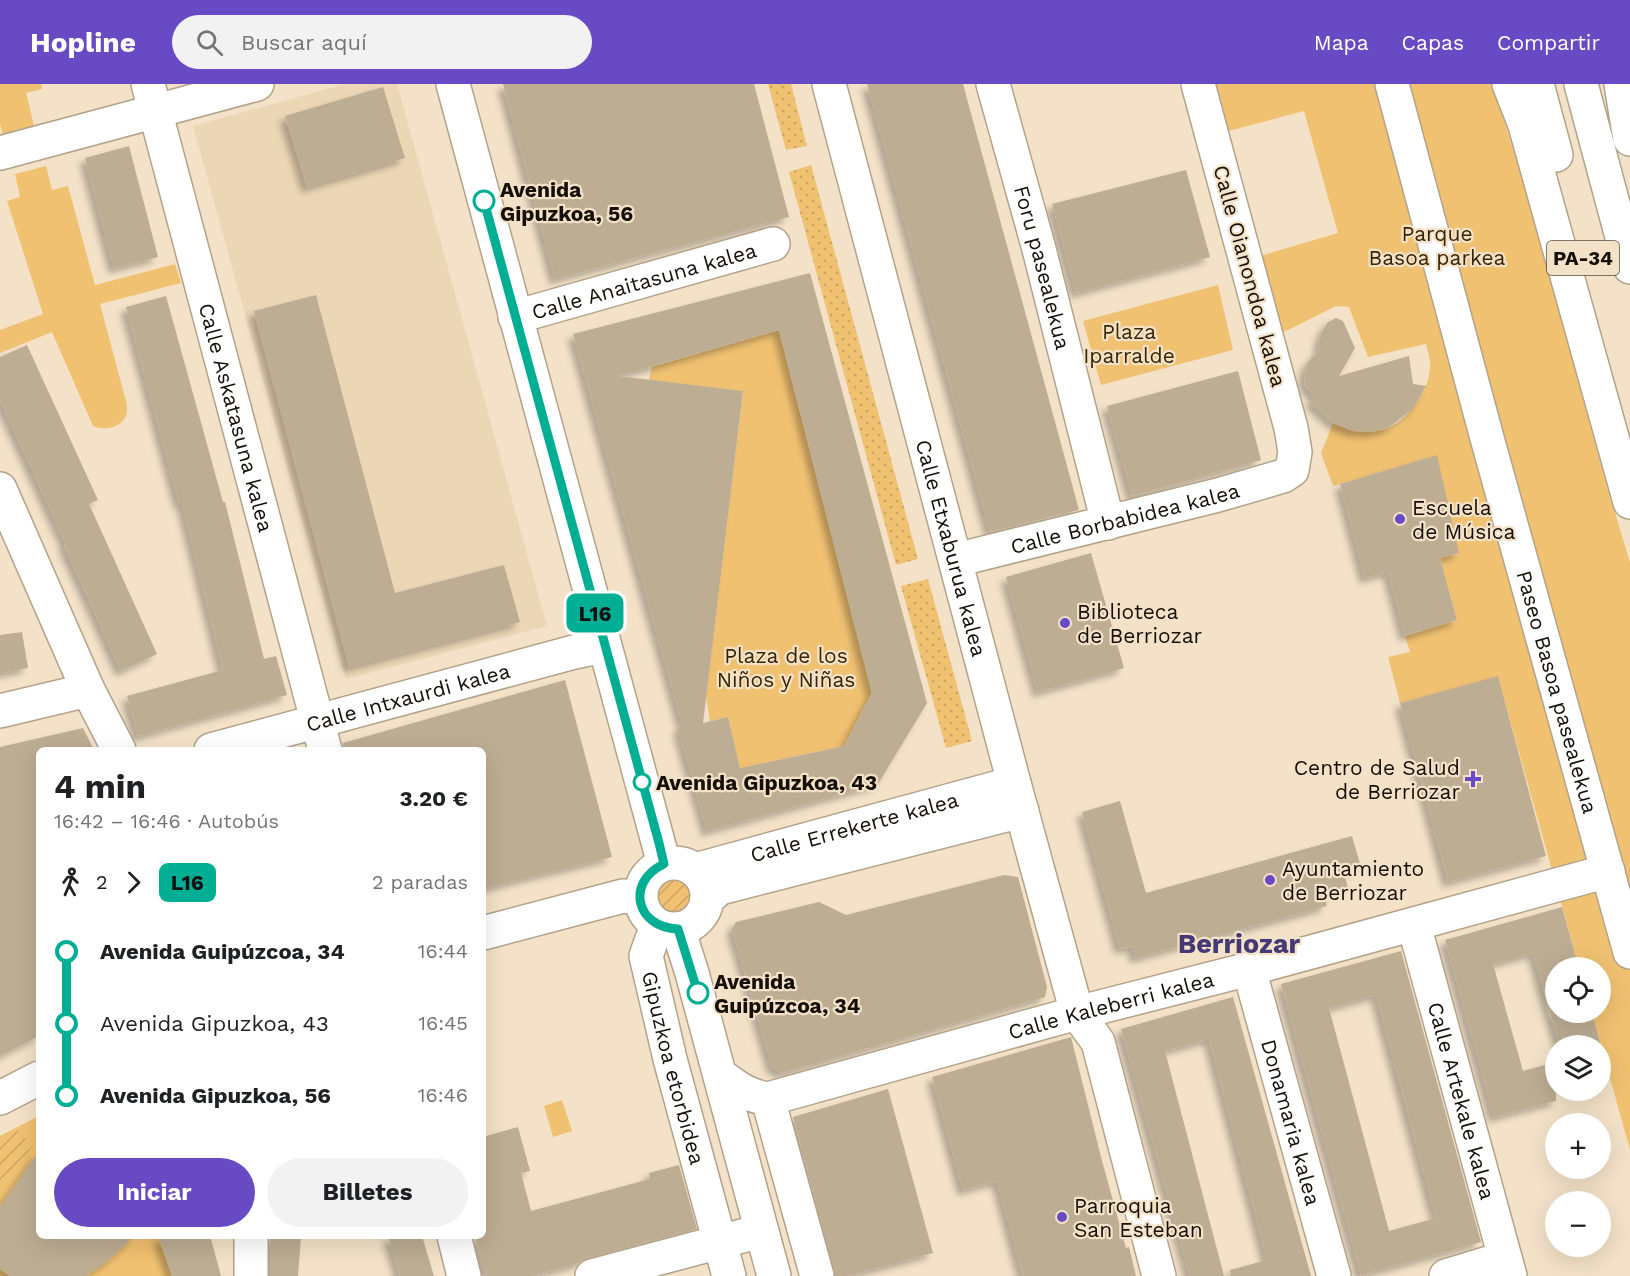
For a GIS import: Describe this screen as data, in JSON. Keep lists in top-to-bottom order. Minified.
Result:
{"streets":{"main road":["PA-34","Foru pasealekua","Calle Oianondoa kalea","Calle Anaitasuna kalea","Calle Askatasuna kalea","Calle Borbabidea kalea","Calle Etxaburua kalea","Paseo Basoa pasealekua","Calle Intxaurdi kalea","Calle Errekerte kalea","Calle Kaleberri kalea","Gipuzkoa etorbidea","Calle Artekale kalea","Donamaria kalea"]},"crossings":[["Foru pasealekua","Calle Borbabidea kalea"],["Calle Oianondoa kalea","Calle Borbabidea kalea"],["Calle Askatasuna kalea","Calle Intxaurdi kalea"],["Calle Borbabidea kalea","Calle Etxaburua kalea"],["Calle Etxaburua kalea","Calle Errekerte kalea"],["Calle Etxaburua kalea","Calle Kaleberri kalea"],["Paseo Basoa pasealekua","Calle Kaleberri kalea"],["Calle Errekerte kalea","Gipuzkoa etorbidea"],["Calle Kaleberri kalea","Calle Artekale kalea"],["Calle Kaleberri kalea","Donamaria kalea"]],"districts":["Berriozar"],"parks":["Parque Basoa parkea","Plaza Iparralde","Plaza de los Niños y Niñas"],"places":{"other":["Avenida Gipuzkoa, 56","Escuela de Música","Biblioteca de Berriozar","Avenida Gipuzkoa, 43","Ayuntamiento de Berriozar","Avenida Guipúzcoa, 34","Parroquia San Esteban"],"health":["Centro de Salud de Berriozar"]},"lines":["bus line L16"],"page":{"header":"Hopline","search":"Buscar aquí","nav":["Mapa","Capas","Compartir"],"on_map":"L16","heading":["4 min","16:42 – 16:46 · Autobús","3.20 €"],"legs":["2","L16","2 paradas"],"list":[{"name":"Avenida Guipúzcoa, 34","value":"16:44"},{"name":"Avenida Gipuzkoa, 43","value":"16:45"},{"name":"Avenida Gipuzkoa, 56","value":"16:46"}],"map_buttons":["+","−"],"buttons":["Iniciar","Billetes"]}}
